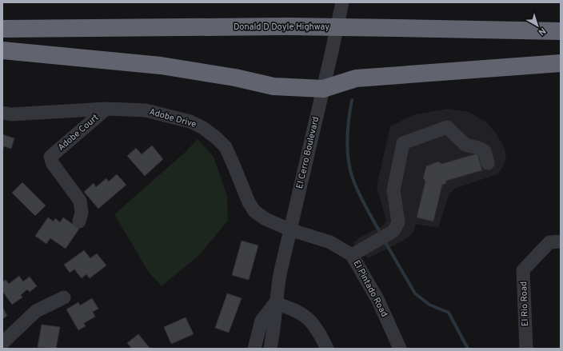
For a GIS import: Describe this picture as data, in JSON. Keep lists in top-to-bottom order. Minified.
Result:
{"streets":{"highway":["Donald D Doyle Highway"],"street":["Adobe Drive","Adobe Court","El Cerro Boulevard","El Pintado Road","El Rio Road"]},"crossings":[["Adobe Drive","Adobe Court"],["Adobe Drive","El Cerro Boulevard"],["Adobe Drive","El Pintado Road"],["El Cerro Boulevard","El Pintado Road"]],"north":"bottom right"}
